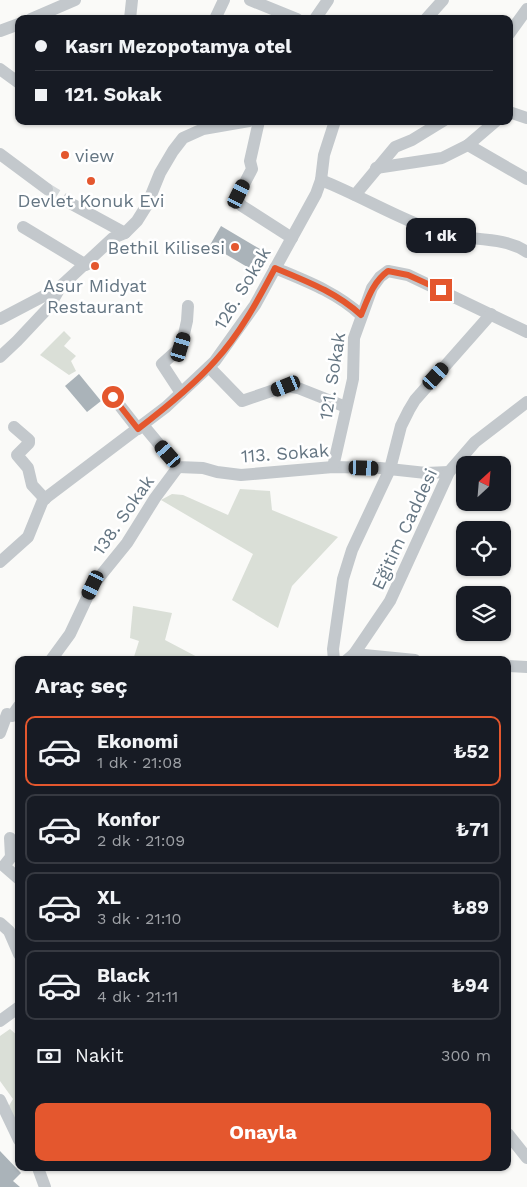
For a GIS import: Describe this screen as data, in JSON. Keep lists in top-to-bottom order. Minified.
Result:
{"streets":{"street":["126. Sokak","121. Sokak","113. Sokak","138. Sokak","Eğitim Caddesi"]},"crossings":[["121. Sokak","113. Sokak"],["113. Sokak","138. Sokak"],["113. Sokak","Eğitim Caddesi"]],"places":["view","Devlet Konuk Evi","Bethil Kilisesi","Asur Midyat Restaurant"],"north":"top right","page":{"banner":["Kasrı Mezopotamya otel","121. Sokak"],"bubble":"1 dk","heading":"Araç seç","list":[{"name":"Ekonomi","note":"1 dk · 21:08","value":"₺52"},{"name":"Konfor","note":"2 dk · 21:09","value":"₺71"},{"name":"XL","note":"3 dk · 21:10","value":"₺89"},{"name":"Black","note":"4 dk · 21:11","value":"₺94"}],"pay":["Nakit","300 m"],"buttons":"Onayla"}}
